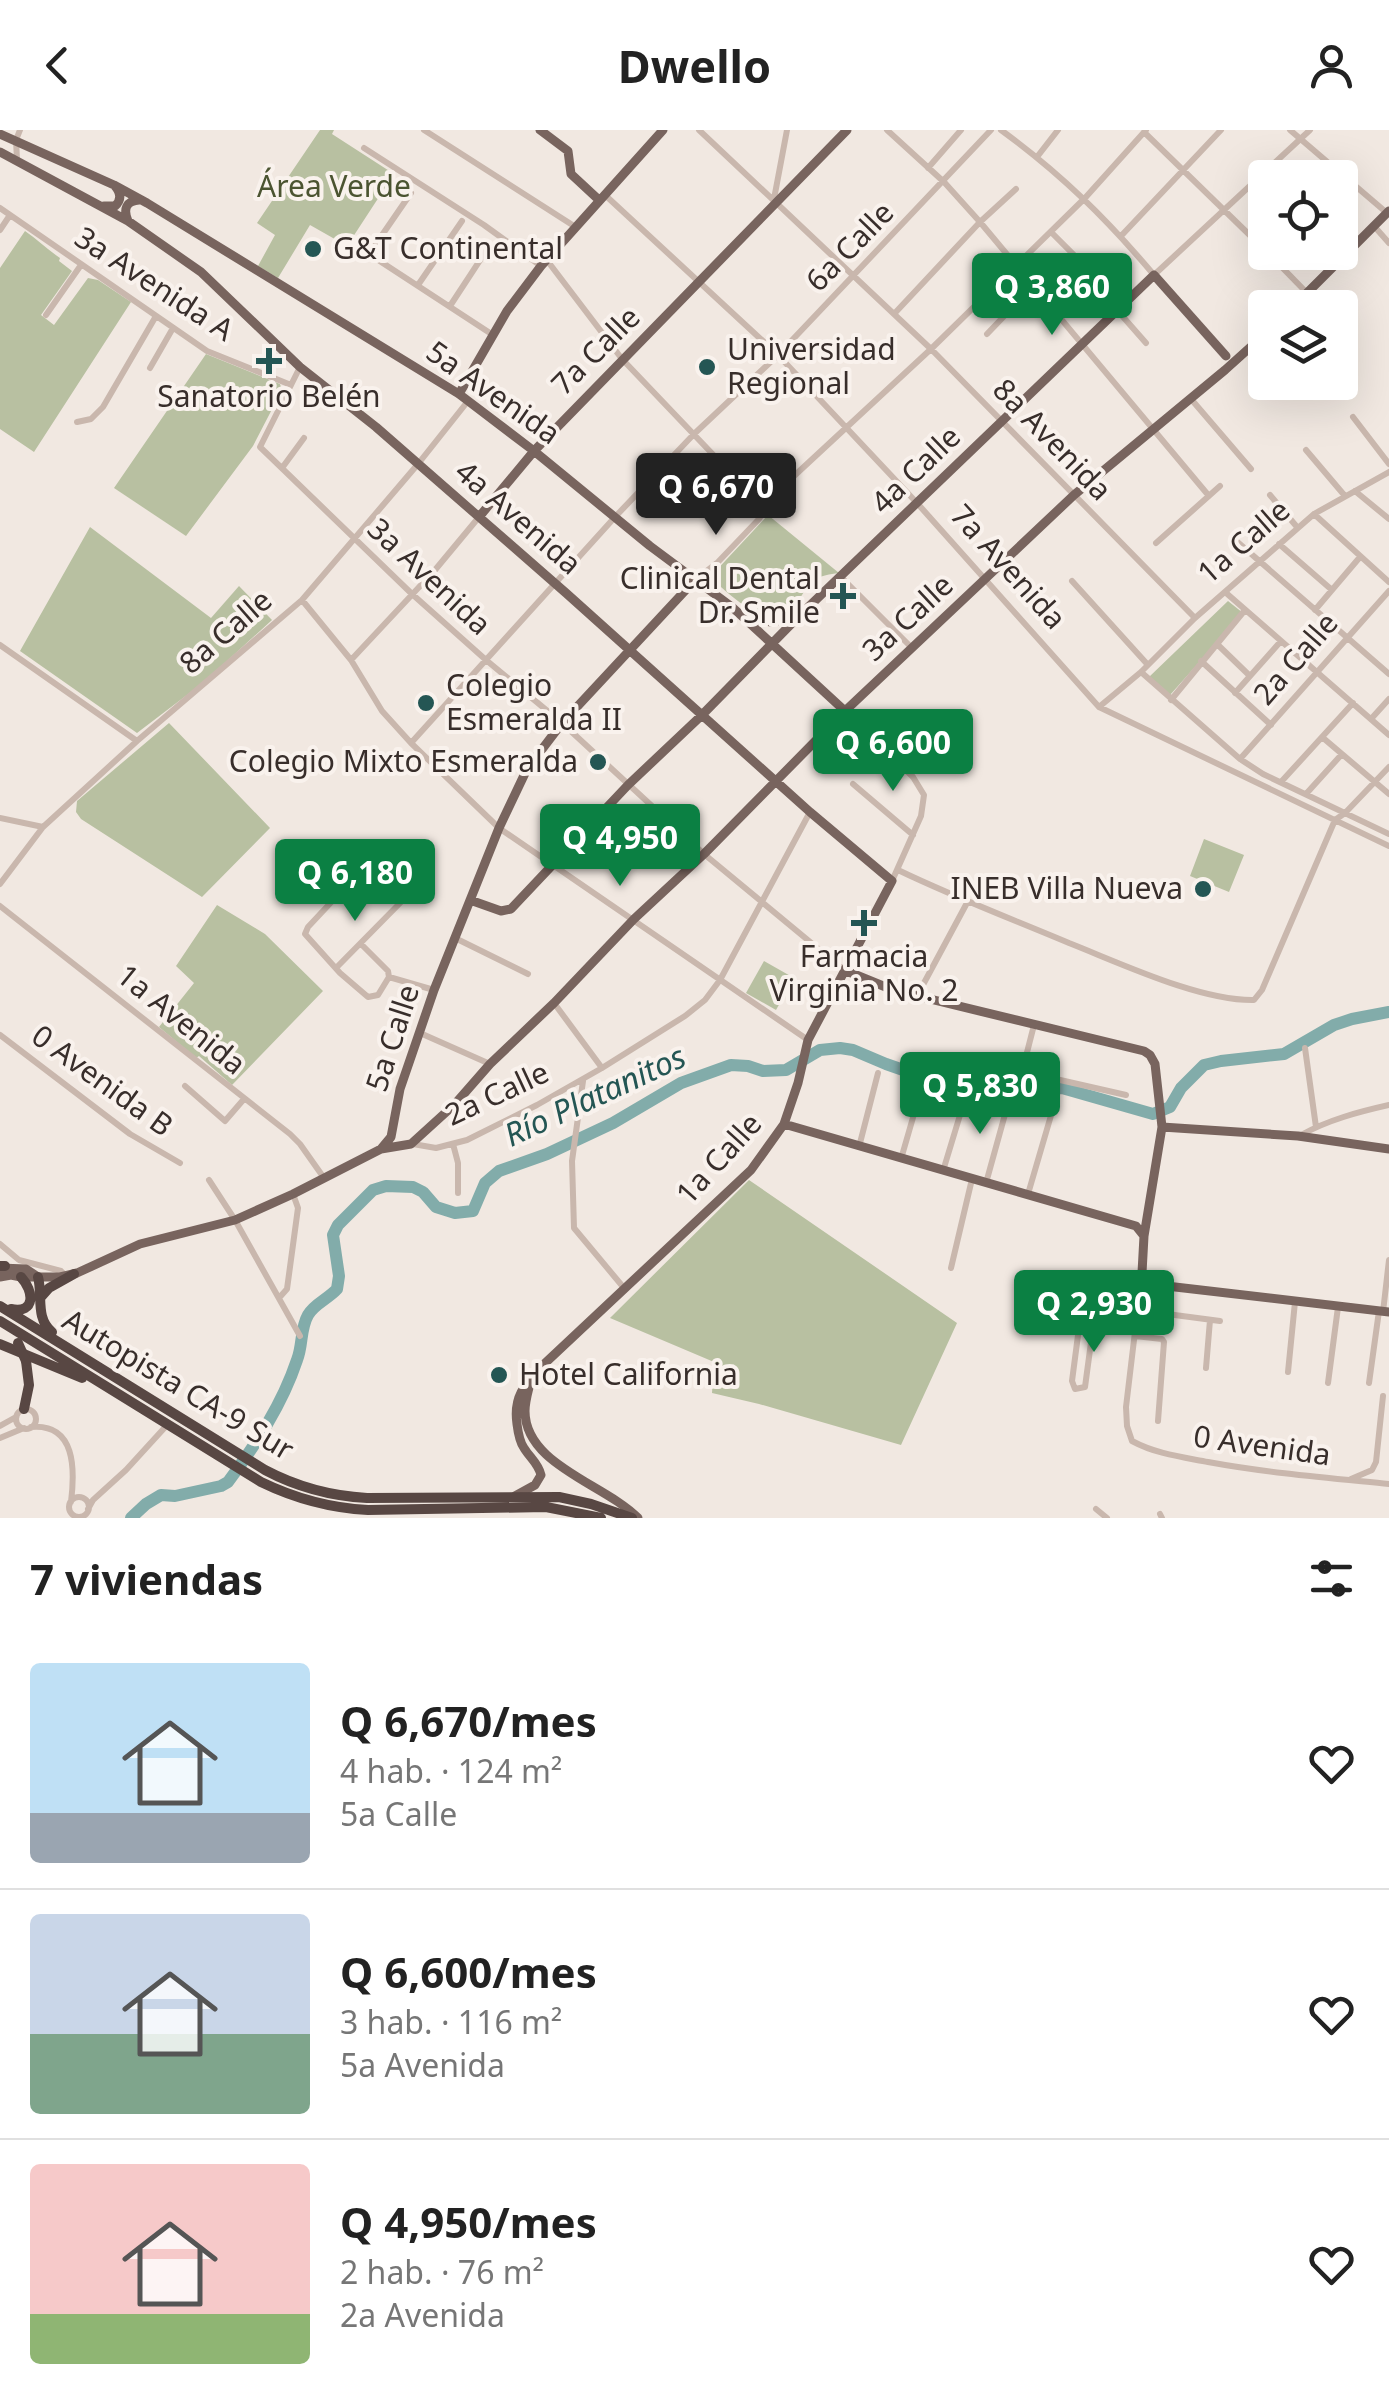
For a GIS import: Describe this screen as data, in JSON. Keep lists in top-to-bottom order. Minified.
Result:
{"streets":{"highway":["Autopista CA-9 Sur"],"main road":["7a Calle","5a Avenida","4a Calle","4a Avenida","1a Calle","7a Avenida","3a Calle","8a Calle","2a Calle","5a Calle"],"street":["6a Calle","3a Avenida A","8a Avenida","3a Avenida","1a Avenida","0 Avenida B","0 Avenida"]},"crossings":[["6a Calle","5a Avenida"],["6a Calle","8a Avenida"],["6a Calle","4a Avenida"],["6a Calle","7a Avenida"],["6a Calle","3a Avenida"],["3a Avenida A","3a Avenida"],["7a Calle","5a Avenida"],["7a Calle","8a Avenida"],["7a Calle","4a Avenida"],["7a Calle","7a Avenida"],["7a Calle","3a Avenida"],["5a Avenida","4a Calle"],["5a Avenida","1a Calle"],["5a Avenida","3a Calle"],["5a Avenida","8a Calle"],["5a Avenida","5a Calle"],["8a Avenida","4a Calle"],["8a Avenida","1a Calle"],["8a Avenida","3a Calle"],["8a Avenida","5a Calle"],["4a Calle","4a Avenida"],["4a Calle","7a Avenida"],["4a Calle","3a Avenida"],["4a Calle","5a Calle"],["4a Avenida","1a Calle"],["4a Avenida","3a Calle"],["4a Avenida","8a Calle"],["4a Avenida","2a Calle"],["4a Avenida","5a Calle"],["1a Calle","7a Avenida"],["1a Calle","3a Avenida"],["1a Calle","Autopista CA-9 Sur"],["7a Avenida","3a Calle"],["7a Avenida","8a Calle"],["7a Avenida","5a Calle"],["3a Avenida","3a Calle"],["3a Avenida","8a Calle"],["3a Avenida","2a Calle"],["3a Avenida","5a Calle"],["3a Calle","2a Calle"],["2a Calle","1a Avenida"],["2a Calle","5a Calle"]],"water":["Río Platanitos"],"parks":["Área Verde"],"places":{"other":["G&T Continental","Universidad Regional","Colegio Esmeralda II","Colegio Mixto Esmeralda","INEB Villa Nueva","Hotel California"],"health":["Sanatorio Belén","Clinical Dental Dr. Smile","Farmacia Virginia No. 2"]},"page":{"header":"Dwello","price":["Q 3,860","Q 6,670","Q 6,600","Q 4,950","Q 6,180","Q 5,830","Q 2,930"],"heading":"7 viviendas","list":[{"name":"Q 6,670/mes","note":"4 hab. · 124 m² · 5a Calle"},{"name":"Q 6,600/mes","note":"3 hab. · 116 m² · 5a Avenida"},{"name":"Q 4,950/mes","note":"2 hab. · 76 m² · 2a Avenida"}]}}
